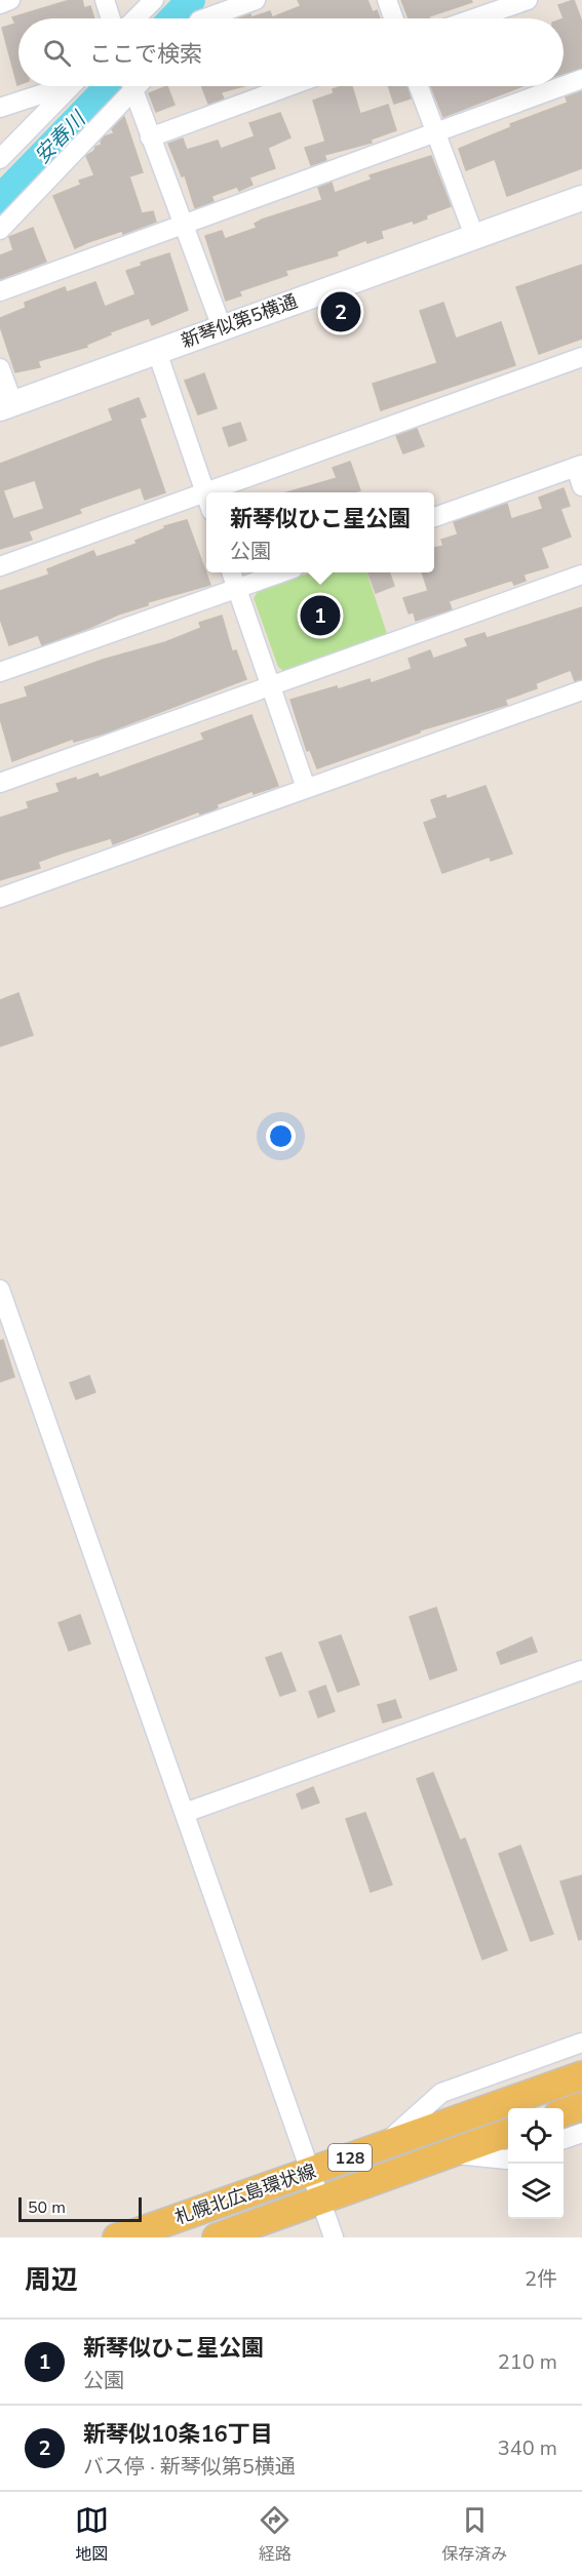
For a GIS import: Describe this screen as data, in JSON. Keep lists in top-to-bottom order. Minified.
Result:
{"streets":{"main road":["128","札幌北広島環状線"],"street":["新琴似第5横通"]},"water":["安春川"],"scale_bar":"50 m","page":{"search":"ここで検索","pins":["2","1"],"popup":["新琴似ひこ星公園","公園"],"scale":"50 m","heading":["周辺","2件"],"list":[{"mark":"1","name":"新琴似ひこ星公園","note":"公園","value":"210 m"},{"mark":"2","name":"新琴似10条16丁目","note":"バス停 · 新琴似第5横通","value":"340 m"}],"nav":["地図","経路","保存済み"]}}
